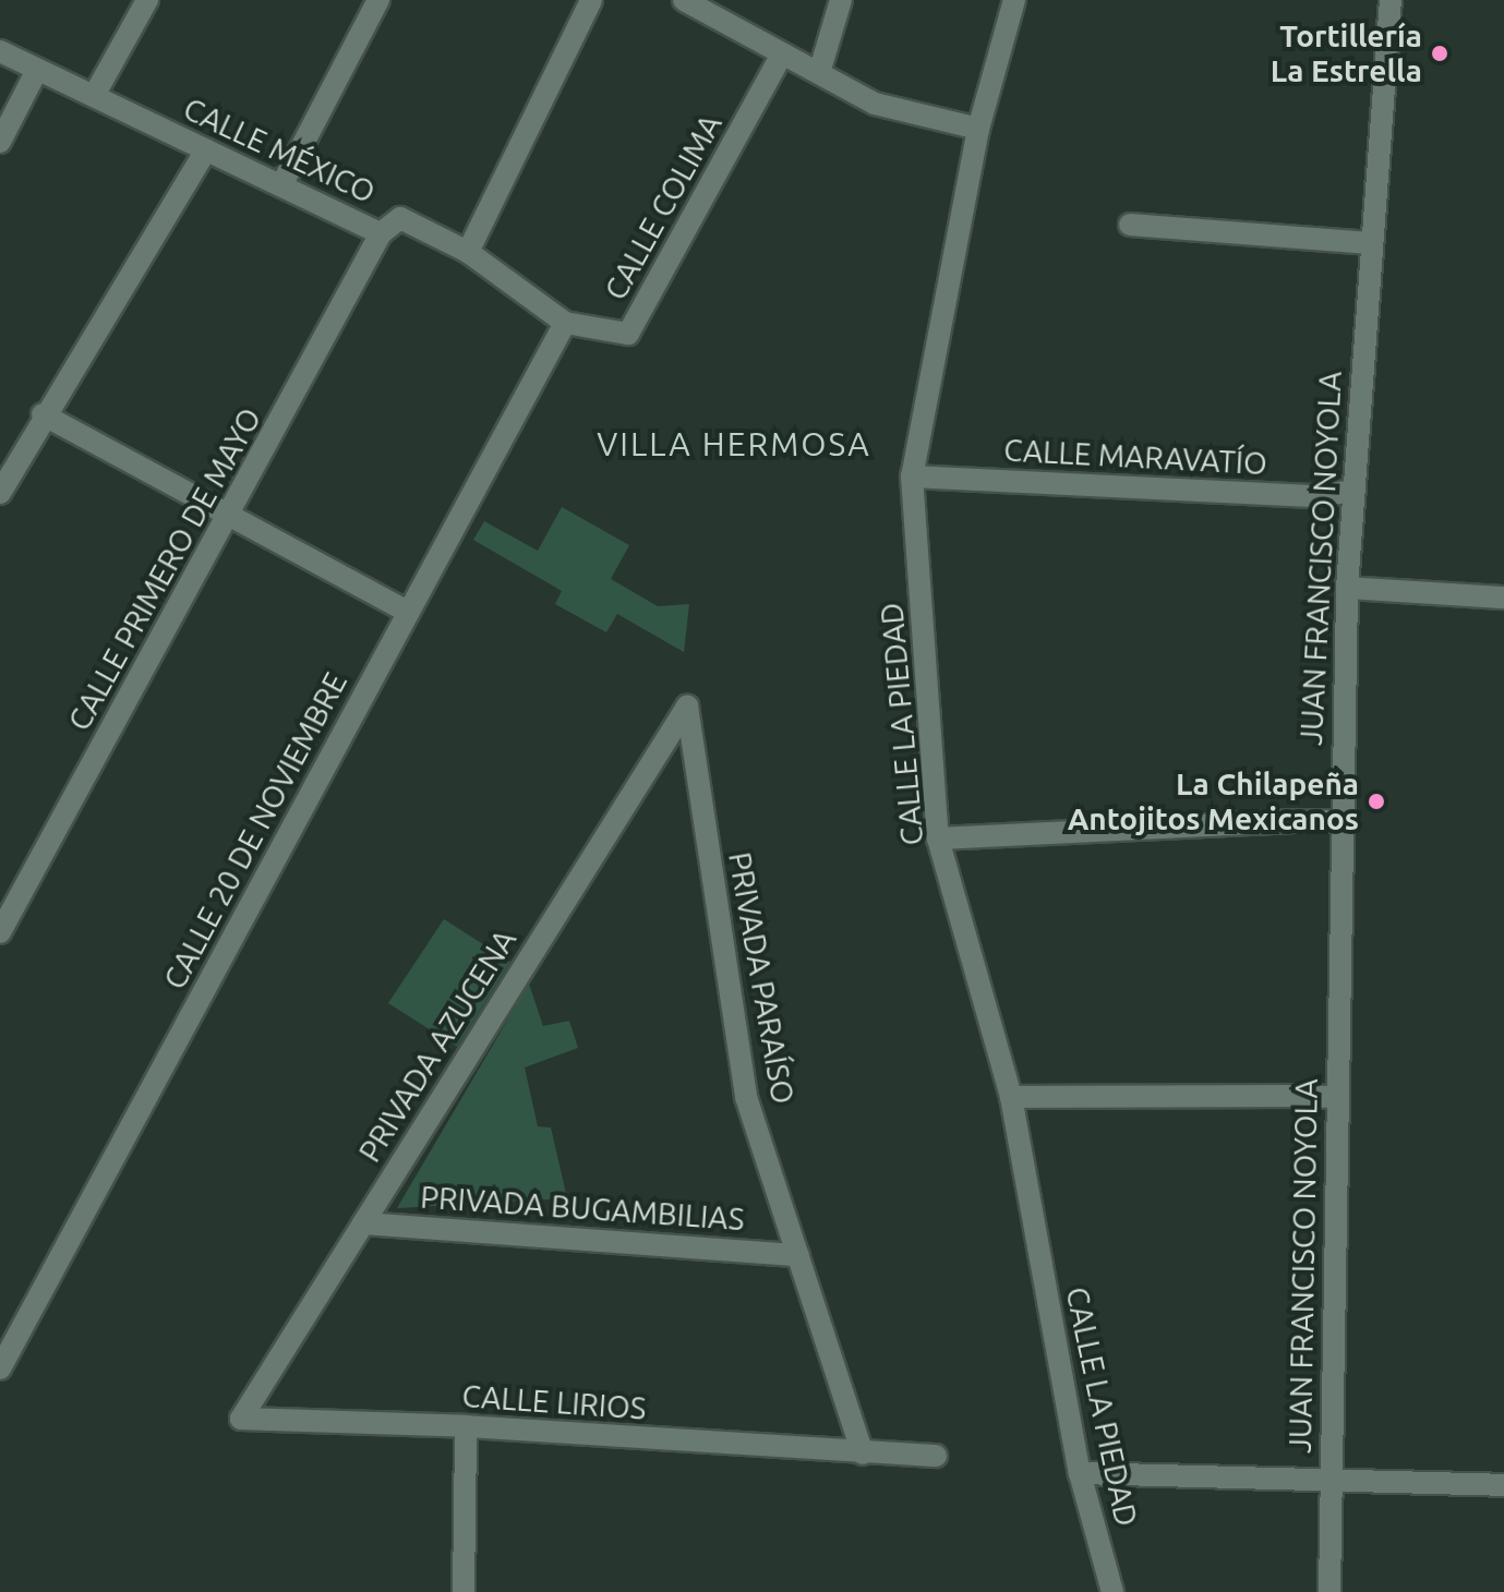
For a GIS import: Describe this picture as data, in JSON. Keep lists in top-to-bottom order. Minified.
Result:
{"streets":{"street":["CALLE MÉXICO","CALLE COLIMA","CALLE MARAVATÍO","JUAN FRANCISCO NOYOLA","CALLE PRIMERO DE MAYO","CALLE LA PIEDAD","CALLE 20 DE NOVIEMBRE","PRIVADA PARAÍSO","PRIVADA AZUCENA","PRIVADA BUGAMBILIAS","CALLE LIRIOS"]},"crossings":[["CALLE MÉXICO","CALLE COLIMA"],["CALLE MÉXICO","CALLE PRIMERO DE MAYO"],["CALLE MÉXICO","CALLE 20 DE NOVIEMBRE"],["CALLE COLIMA","CALLE 20 DE NOVIEMBRE"],["CALLE MARAVATÍO","JUAN FRANCISCO NOYOLA"],["CALLE MARAVATÍO","CALLE LA PIEDAD"],["PRIVADA PARAÍSO","PRIVADA AZUCENA"],["PRIVADA PARAÍSO","PRIVADA BUGAMBILIAS"],["PRIVADA PARAÍSO","CALLE LIRIOS"],["PRIVADA AZUCENA","PRIVADA BUGAMBILIAS"],["PRIVADA AZUCENA","CALLE LIRIOS"]],"districts":["VILLA HERMOSA"],"places":["Tortillería La Estrella","La Chilapeña Antojitos Mexicanos"]}
